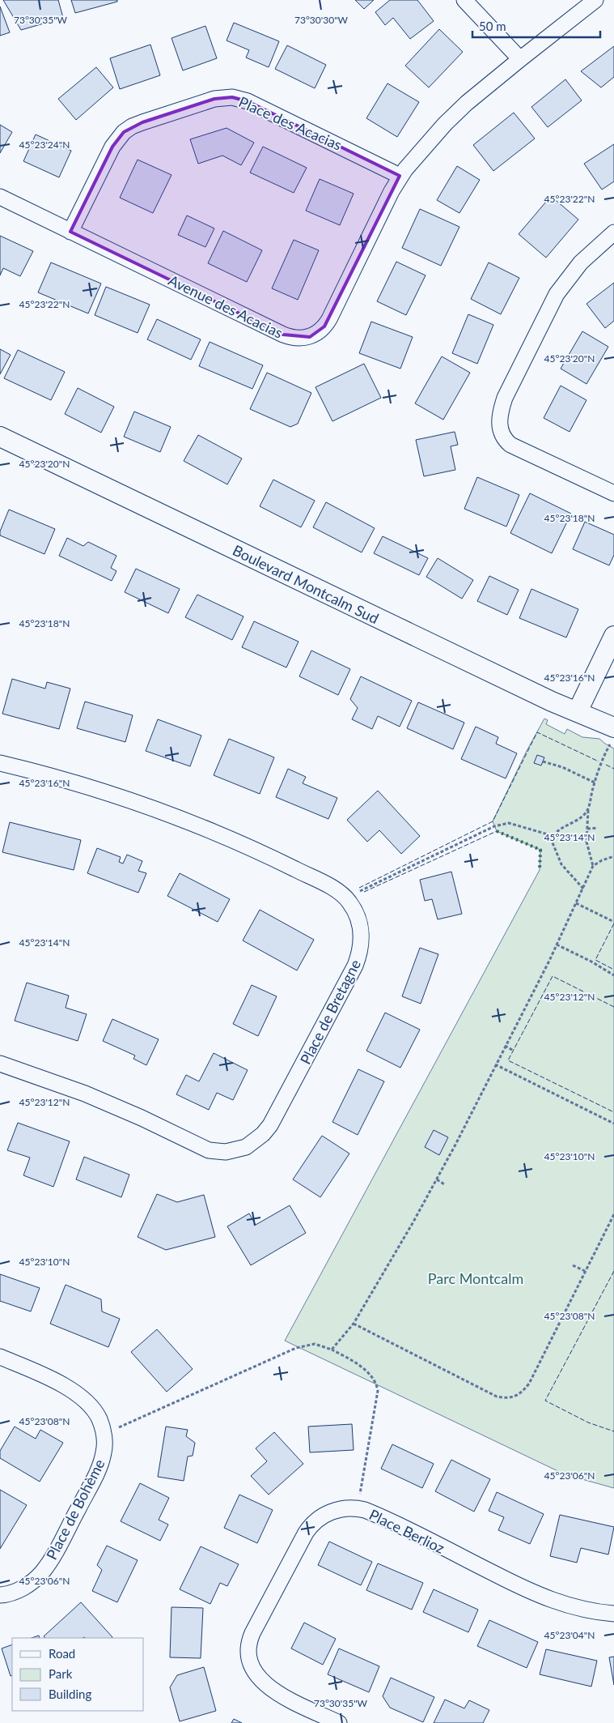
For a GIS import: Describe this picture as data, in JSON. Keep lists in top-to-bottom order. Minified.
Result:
{"streets":{"street":["Place des Acacias","Avenue des Acacias","Boulevard Montcalm Sud","Place de Bretagne","Place de Bohème","Place Berlioz"]},"crossings":[["Place des Acacias","Avenue des Acacias"]],"parks":["Parc Montcalm"],"legend":["Road","Park","Building"],"scale_bar":"50 m","coordinates":["73°30'30\"W","73°30'35\"W","45°23'24\"N","45°23'22\"N","45°23'20\"N","45°23'18\"N","45°23'16\"N","45°23'14\"N","45°23'12\"N","45°23'10\"N","45°23'08\"N","45°23'06\"N","45°23'04\"N"]}
